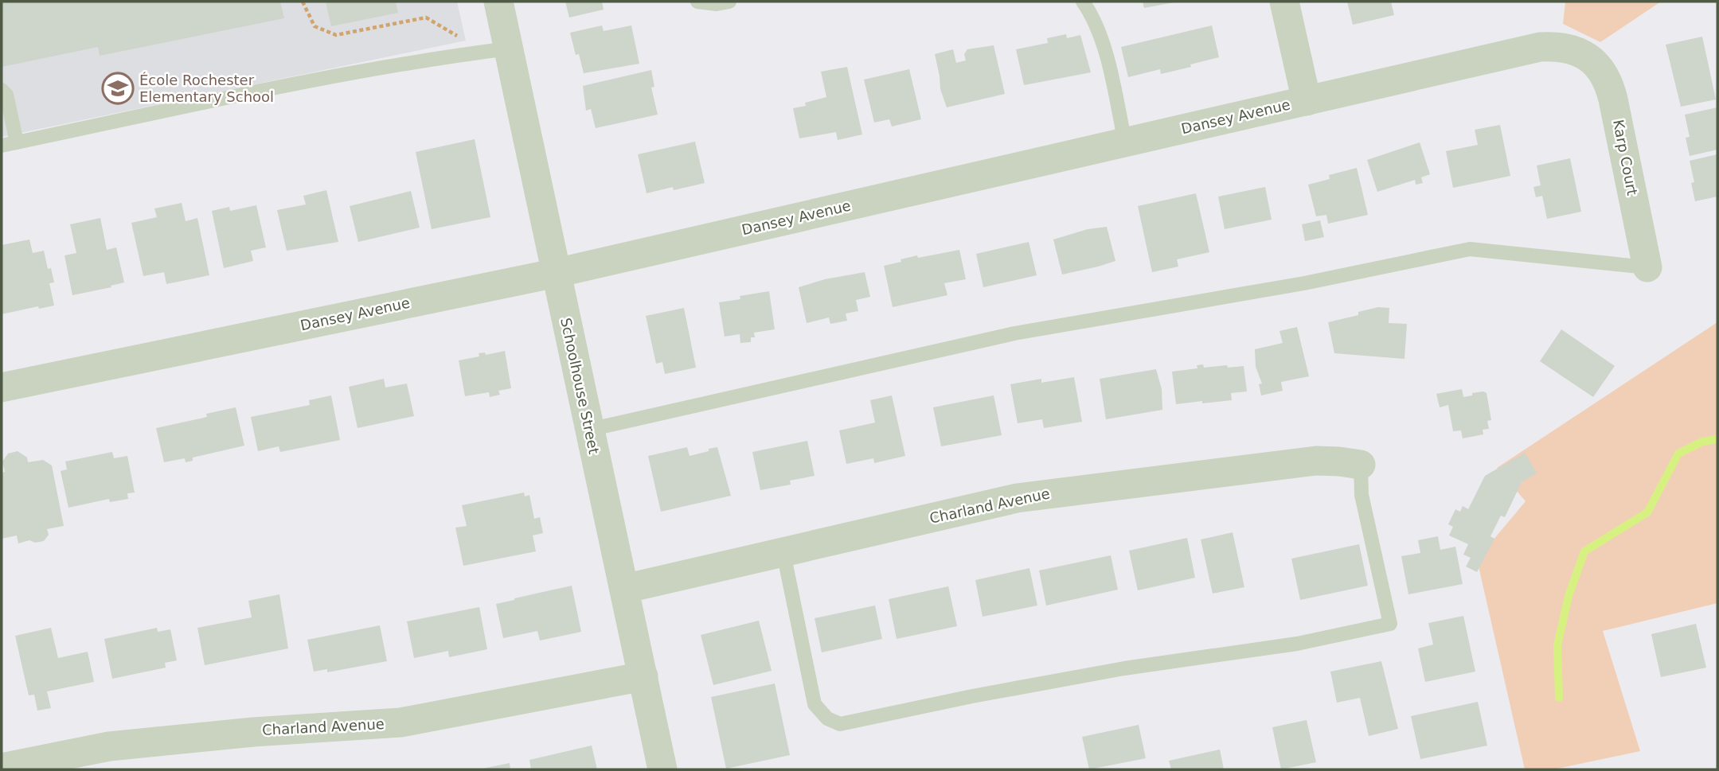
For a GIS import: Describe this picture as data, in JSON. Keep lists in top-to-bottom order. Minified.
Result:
{"streets":{"street":["Dansey Avenue","Karp Court","Schoolhouse Street","Charland Avenue"]},"crossings":[["Dansey Avenue","Karp Court"],["Dansey Avenue","Schoolhouse Street"],["Schoolhouse Street","Charland Avenue"]],"places":{"school or university":["École Rochester Elementary School"]}}
